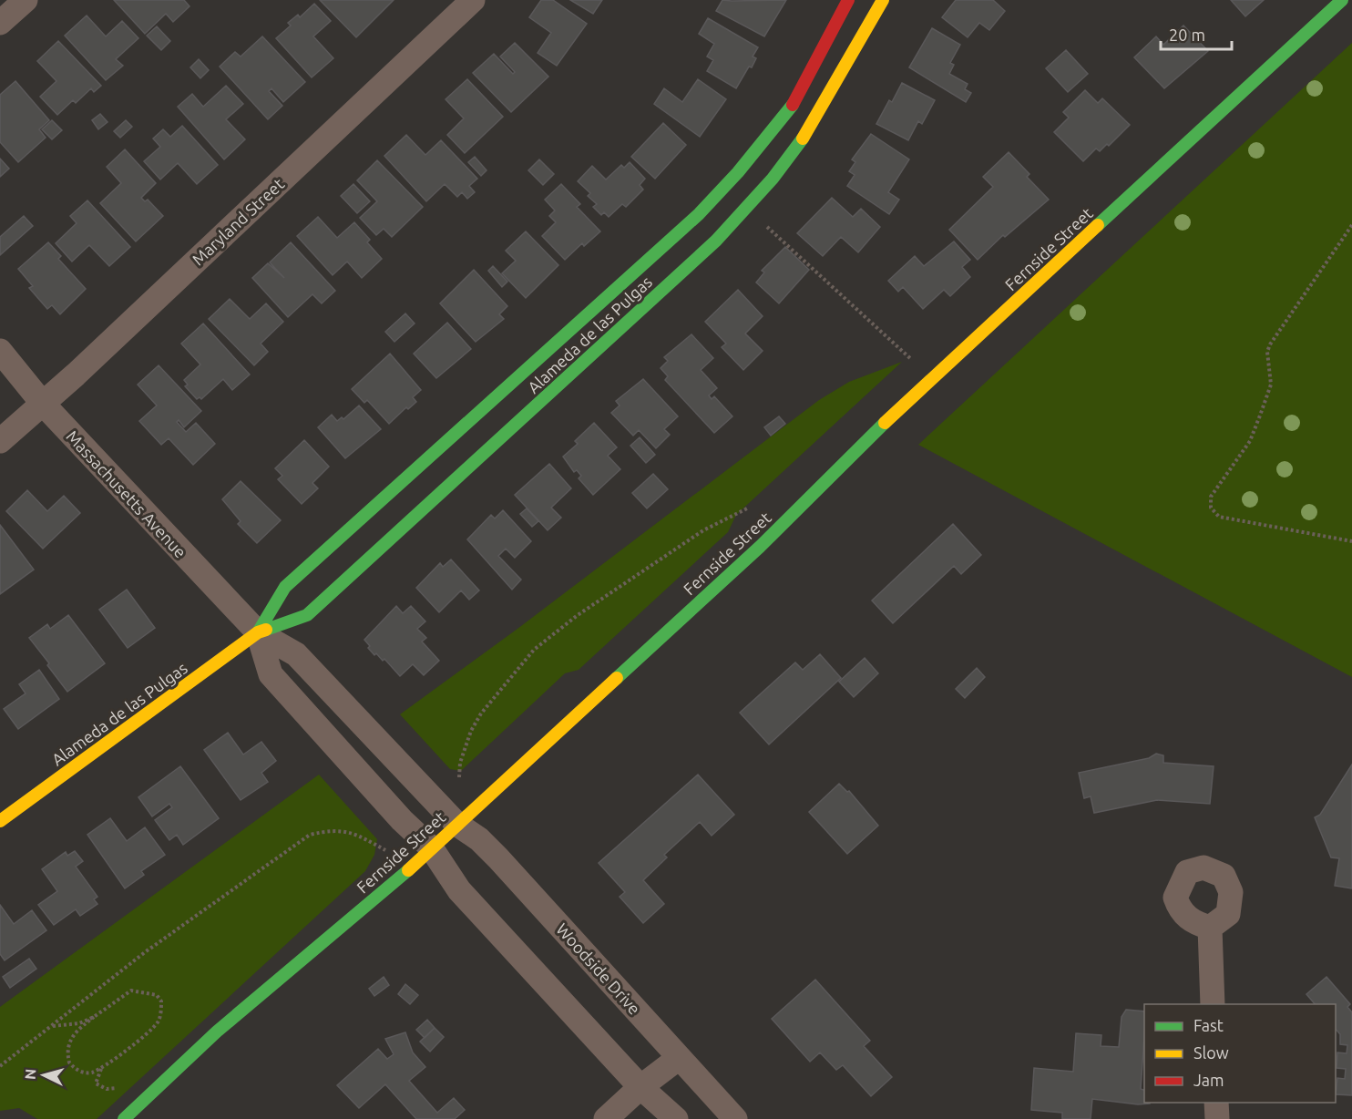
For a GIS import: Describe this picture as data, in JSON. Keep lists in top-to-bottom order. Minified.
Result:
{"streets":{"main road":["Fernside Street","Alameda de las Pulgas"],"street":["Maryland Street","Massachusetts Avenue","Woodside Drive"]},"crossings":[["Maryland Street","Massachusetts Avenue"],["Fernside Street","Massachusetts Avenue"],["Fernside Street","Woodside Drive"],["Alameda de las Pulgas","Massachusetts Avenue"],["Massachusetts Avenue","Woodside Drive"]],"legend":["Fast","Slow","Jam"],"scale_bar":"20 m","north":"left"}
